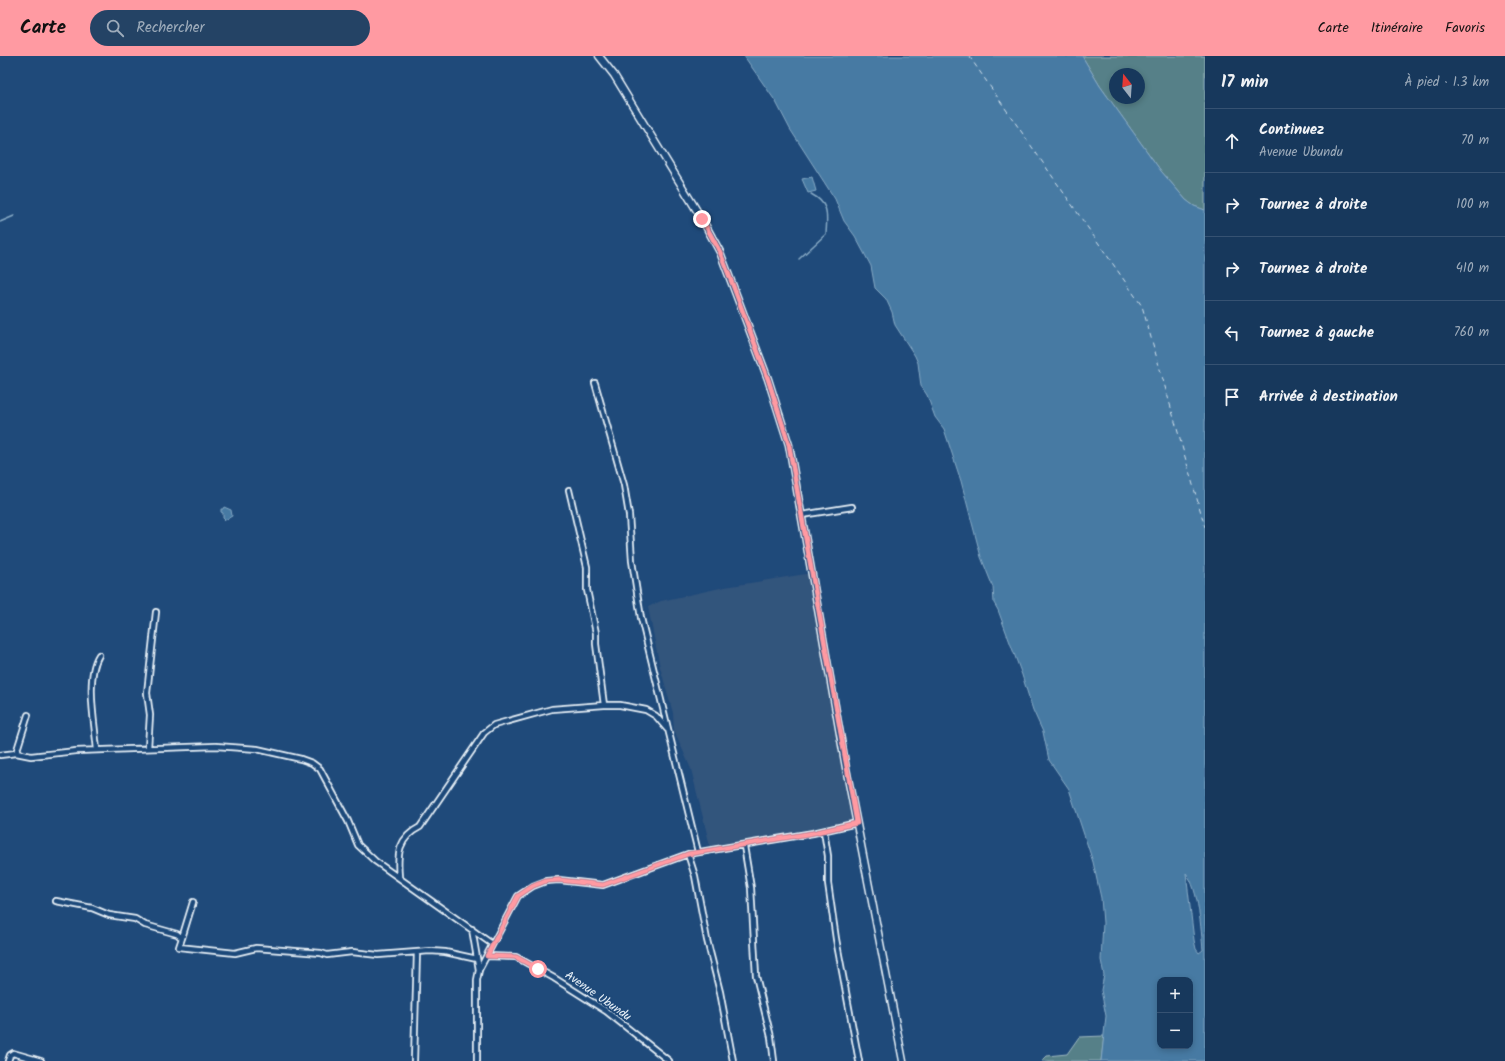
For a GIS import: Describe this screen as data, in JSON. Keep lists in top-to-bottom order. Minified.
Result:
{"streets":{"street":["Avenue Ubundu"]},"north":"top","page":{"header":"Carte","search":"Rechercher","nav":["Carte","Itinéraire","Favoris"],"heading":["17 min","À pied · 1.3 km"],"list":[["Continuez","Avenue Ubundu","70 m"],["Tournez à droite","100 m"],["Tournez à droite","410 m"],["Tournez à gauche","760 m"],"Arrivée à destination"],"map_buttons":["+","−"]}}
